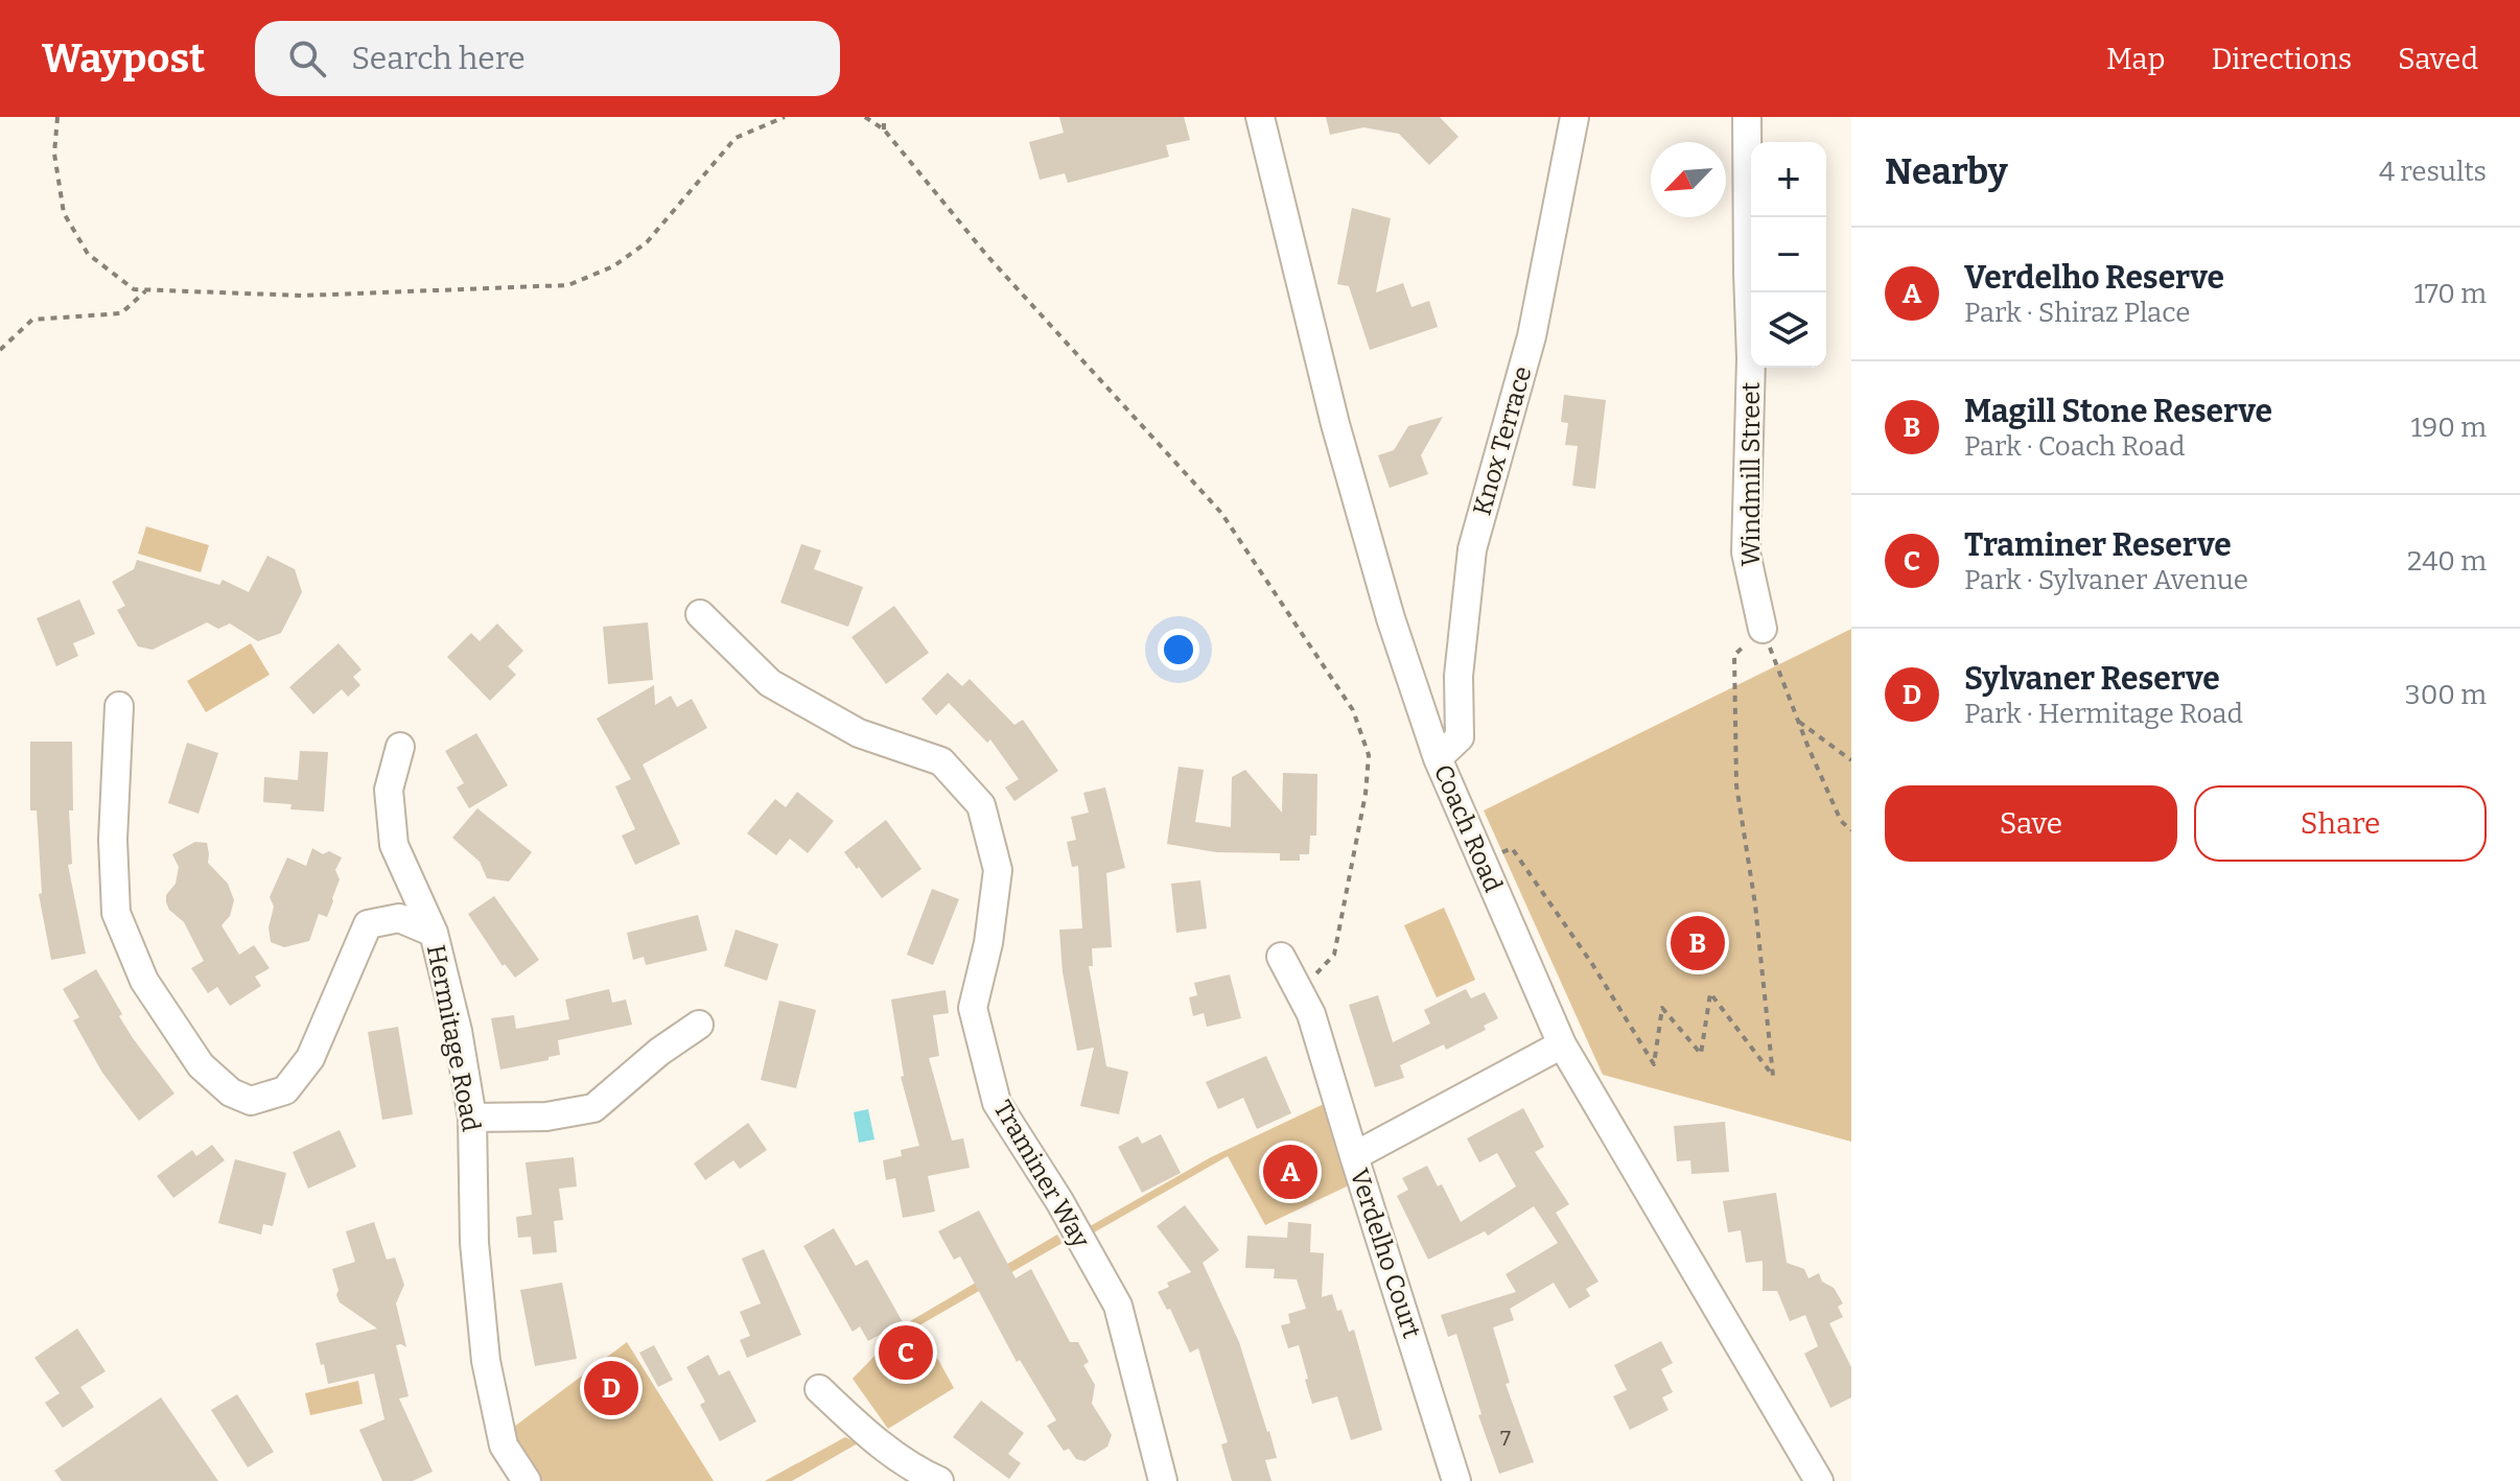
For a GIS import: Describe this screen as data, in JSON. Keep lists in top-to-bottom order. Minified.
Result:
{"streets":{"street":["Knox Terrace","Windmill Street","Coach Road","Hermitage Road","Traminer Way","Verdelho Court"]},"crossings":[["Knox Terrace","Coach Road"],["Coach Road","Verdelho Court"]],"house_numbers":["7"],"north":"bottom left","page":{"header":"Waypost","search":"Search here","nav":["Map","Directions","Saved"],"heading":["Nearby","4 results"],"map_buttons":["+","−"],"list":[{"mark":"A","name":"Verdelho Reserve","note":"Park · Shiraz Place","value":"170 m"},{"mark":"B","name":"Magill Stone Reserve","note":"Park · Coach Road","value":"190 m"},{"mark":"C","name":"Traminer Reserve","note":"Park · Sylvaner Avenue","value":"240 m"},{"mark":"D","name":"Sylvaner Reserve","note":"Park · Hermitage Road","value":"300 m"}],"buttons":["Save","Share"],"pins":["B","A","C","D"]}}
